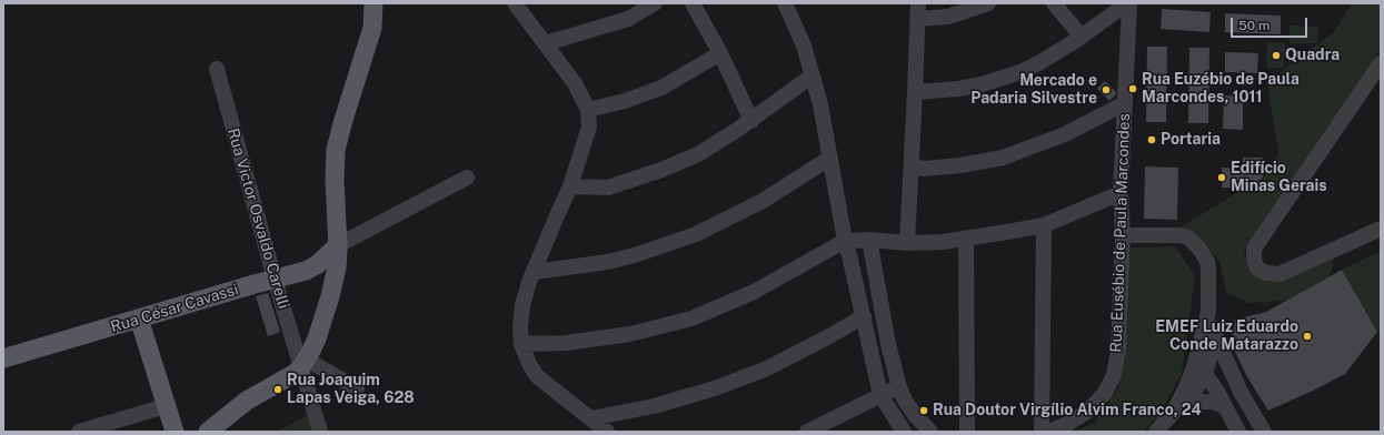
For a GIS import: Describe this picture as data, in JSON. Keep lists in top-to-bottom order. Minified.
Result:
{"streets":{"main road":["Rua César Cavassi"],"street":["Rua Victor Osvaldo Carelli","Rua Eusébio de Paula Marcondes"]},"crossings":[["Rua Victor Osvaldo Carelli","Rua César Cavassi"]],"places":["Quadra","Rua Euzébio de Paula Marcondes, 1011","Mercado e Padaria Silvestre","Portaria","Edifício Minas Gerais","EMEF Luiz Eduardo Conde Matarazzo","Rua Joaquim Lapas Veiga, 628","Rua Doutor Virgílio Alvim Franco, 24"],"scale_bar":"50 m"}
